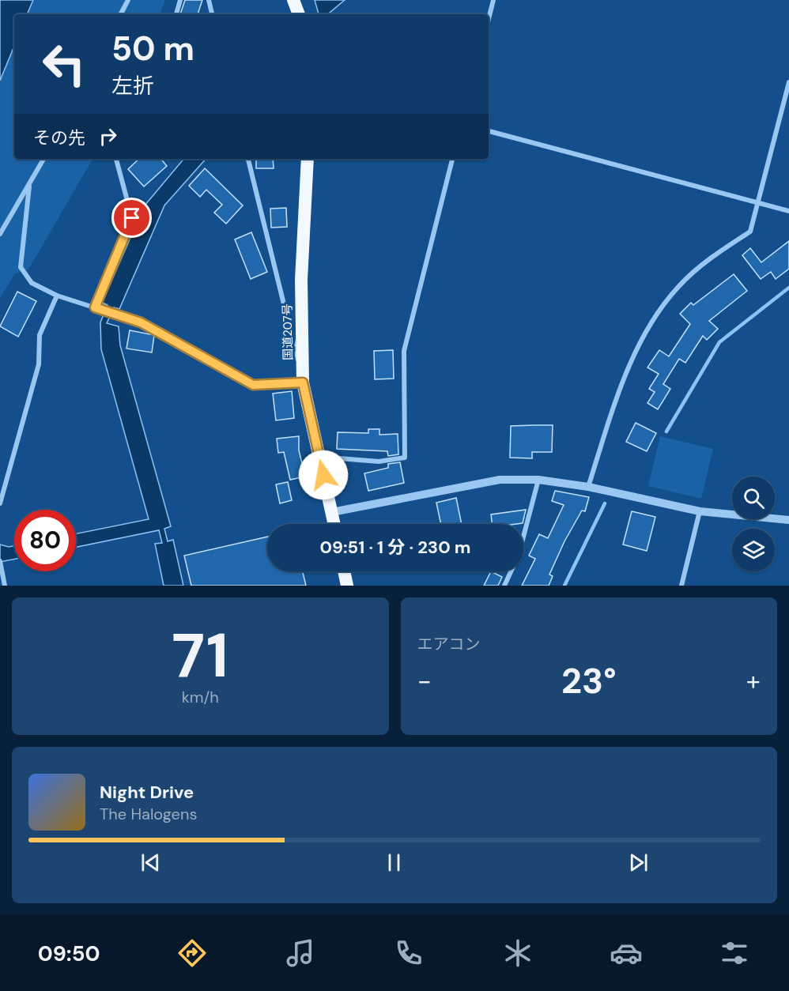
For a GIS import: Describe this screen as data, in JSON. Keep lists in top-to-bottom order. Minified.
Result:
{"streets":{"highway":["国道207号"]},"page":{"turn":["50 m","左折"],"then":"その先","limit":"80","trip":"09:51 · 1 分 · 230 m","tile":[["71","km/h"],"エアコン"],"heat":["−","23°","+"],"song":["Night Drive","The Halogens"],"tabs":"09:50"}}
